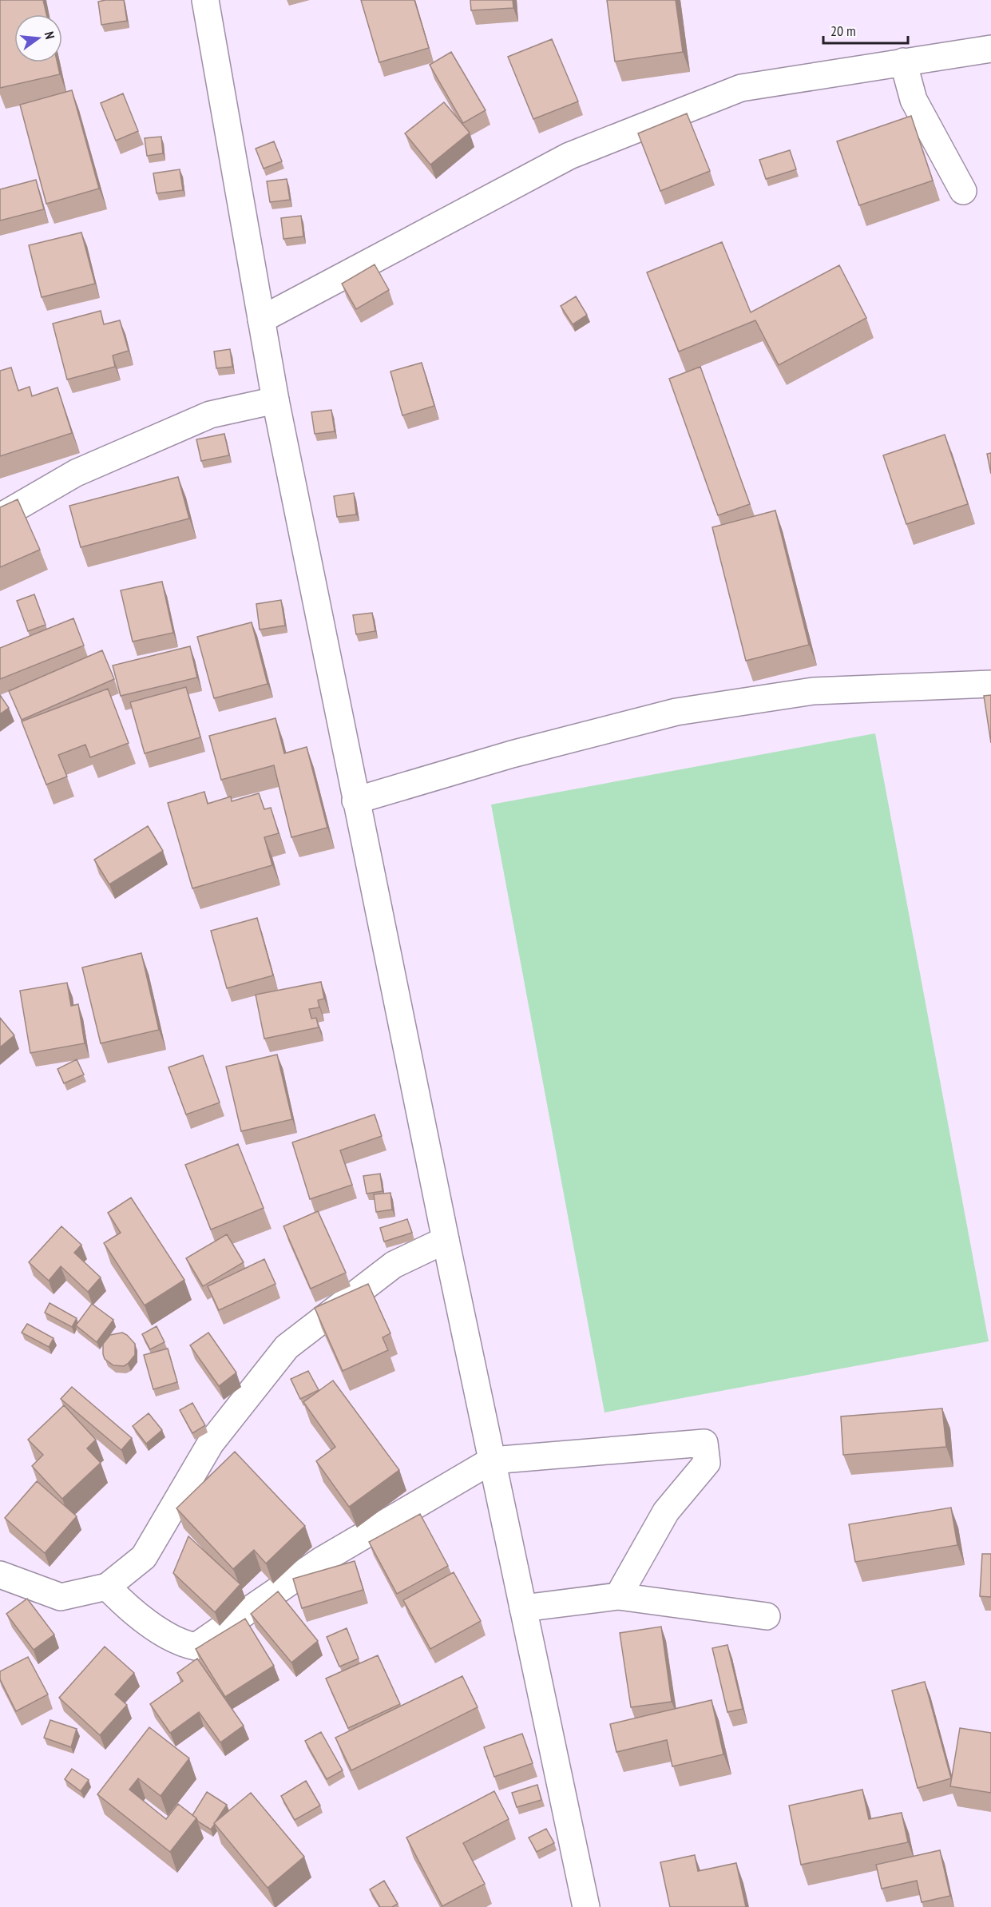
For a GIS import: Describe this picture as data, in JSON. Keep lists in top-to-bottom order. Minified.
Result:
{"scale_bar":"20 m","north":"right"}
